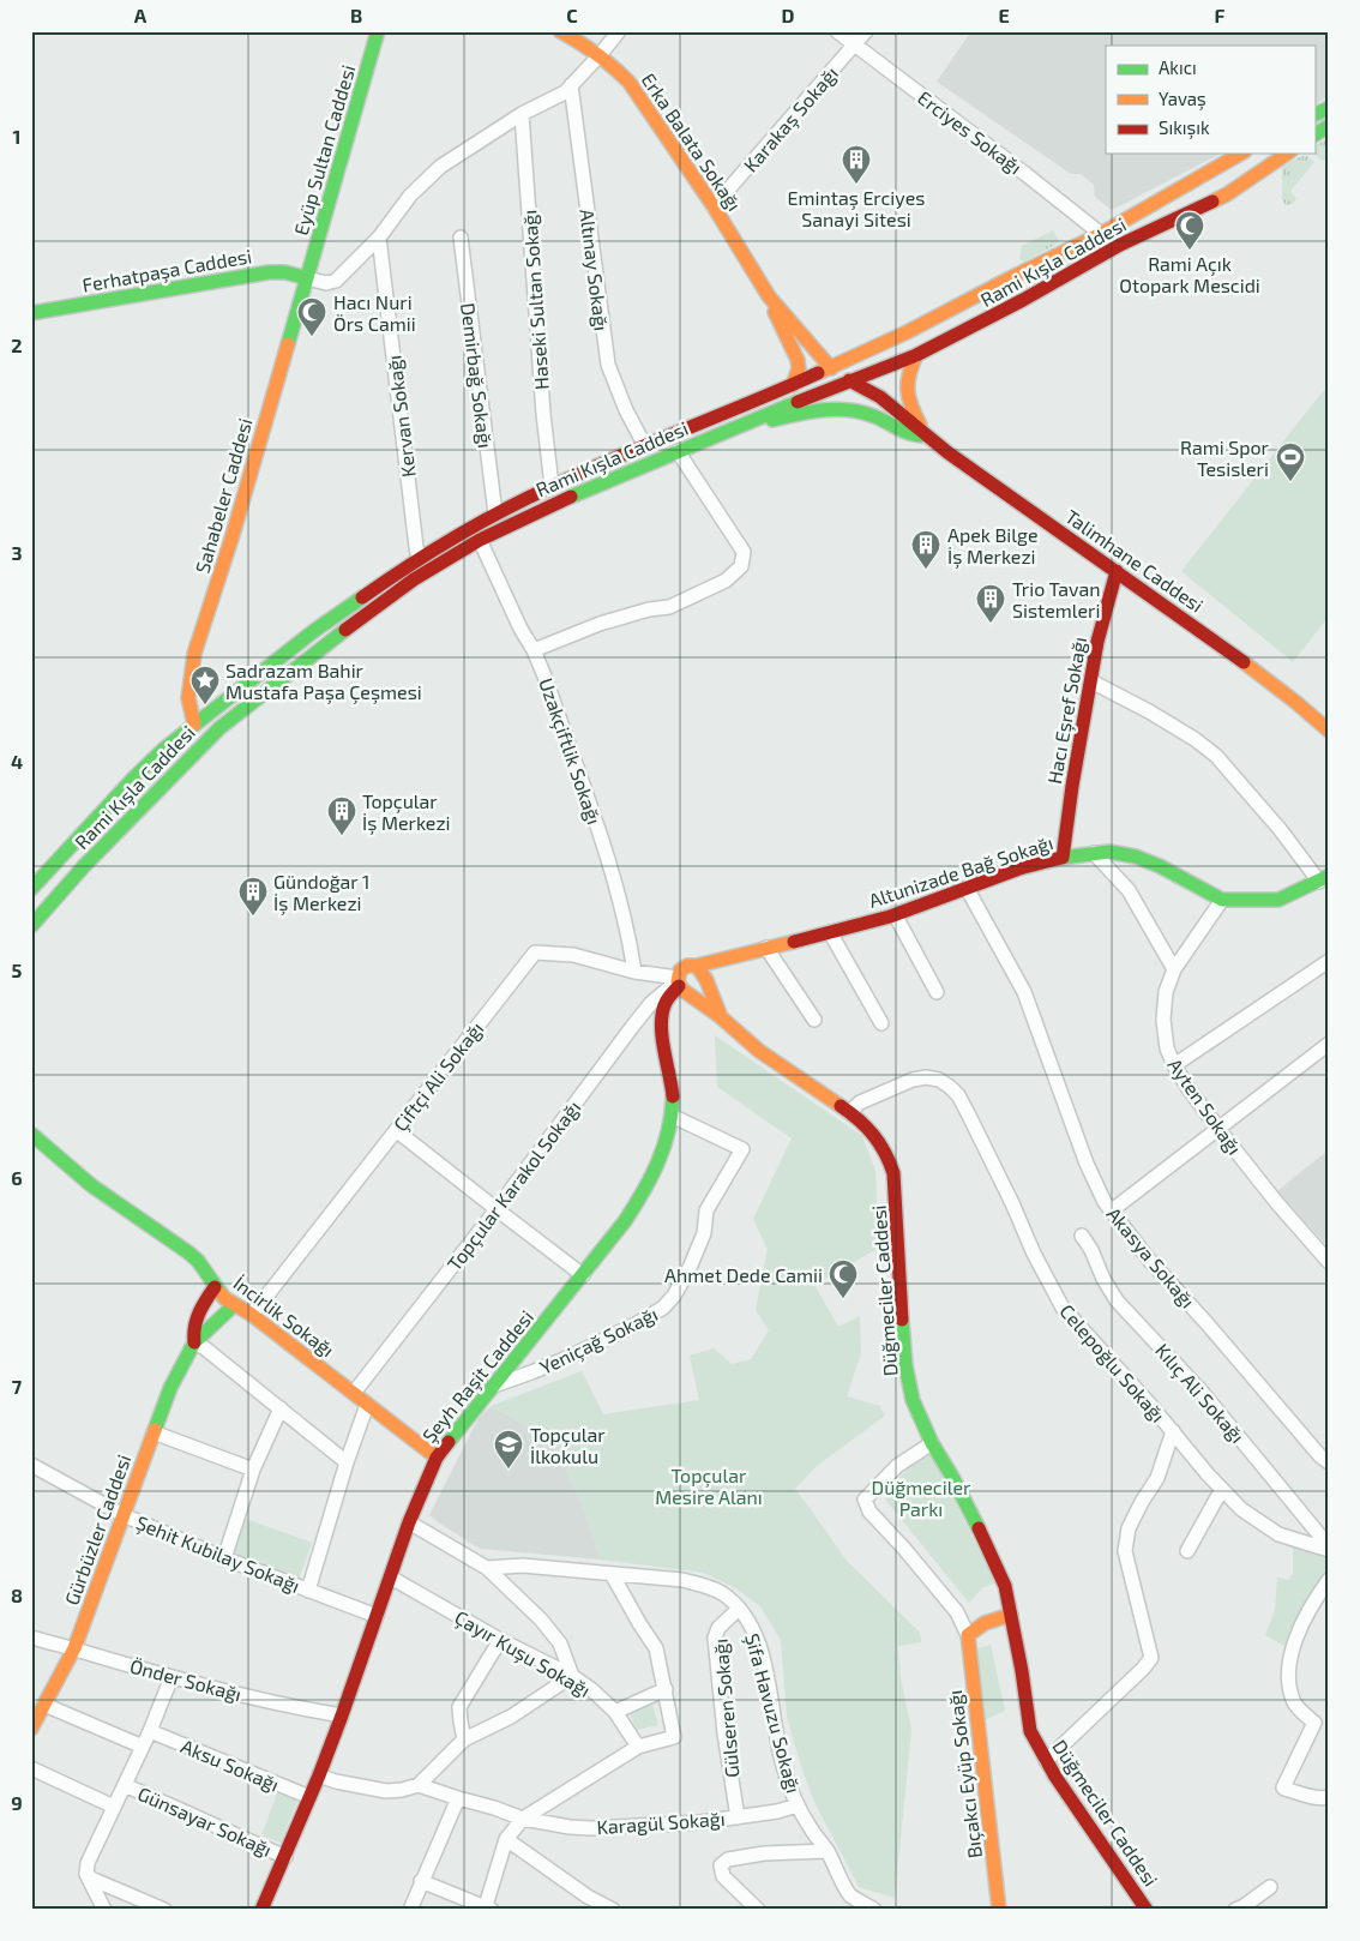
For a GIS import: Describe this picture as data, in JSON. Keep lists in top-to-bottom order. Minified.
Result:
{"streets":{"street":["Karakaş Sokağı","Erciyes Sokağı","Erka Balata Sokağı","Eyüp Sultan Caddesi","Rami Kışla Caddesi","Ferhatpaşa Caddesi","Altınay Sokağı","Haseki Sultan Sokağı","Demirbağ Sokağı","Kervan Sokağı","Sahabeler Caddesi","Talimhane Caddesi","Hacı Eşref Sokağı","Uzakçiftlik Sokağı","Altunizade Bağ Sokağı","Çiftçi Ali Sokağı","Ayten Sokağı","Topçular Karakol Sokağı","Akasya Sokağı","Düğmeciler Caddesi","İncirlik Sokağı","Yeniçağ Sokağı","Celepoğlu Sokağı","Şeyh Raşit Caddesi","Kılıç Ali Sokağı","Gürbüzler Caddesi","Şehit Kubilay Sokağı","Çayır Kuşu Sokağı","Önder Sokağı","Gülseren Sokağı","Şifa Havuzu Sokağı","Aksu Sokağı","Bıçakcı Eyüp Sokağı","Günsayar Sokağı","Karagül Sokağı"]},"crossings":[["Karakaş Sokağı","Erciyes Sokağı"],["Karakaş Sokağı","Erka Balata Sokağı"],["Erciyes Sokağı","Rami Kışla Caddesi"],["Erka Balata Sokağı","Rami Kışla Caddesi"],["Erka Balata Sokağı","Talimhane Caddesi"],["Eyüp Sultan Caddesi","Ferhatpaşa Caddesi"],["Eyüp Sultan Caddesi","Sahabeler Caddesi"],["Rami Kışla Caddesi","Altınay Sokağı"],["Rami Kışla Caddesi","Haseki Sultan Sokağı"],["Rami Kışla Caddesi","Demirbağ Sokağı"],["Rami Kışla Caddesi","Kervan Sokağı"],["Rami Kışla Caddesi","Sahabeler Caddesi"],["Rami Kışla Caddesi","Talimhane Caddesi"],["Rami Kışla Caddesi","Uzakçiftlik Sokağı"],["Ferhatpaşa Caddesi","Sahabeler Caddesi"],["Talimhane Caddesi","Hacı Eşref Sokağı"],["Hacı Eşref Sokağı","Altunizade Bağ Sokağı"],["Uzakçiftlik Sokağı","Çiftçi Ali Sokağı"],["Altunizade Bağ Sokağı","Çiftçi Ali Sokağı"],["Altunizade Bağ Sokağı","Ayten Sokağı"],["Altunizade Bağ Sokağı","Topçular Karakol Sokağı"],["Altunizade Bağ Sokağı","Akasya Sokağı"],["Altunizade Bağ Sokağı","Düğmeciler Caddesi"],["Altunizade Bağ Sokağı","Şeyh Raşit Caddesi"],["Çiftçi Ali Sokağı","Topçular Karakol Sokağı"],["Çiftçi Ali Sokağı","Düğmeciler Caddesi"],["Çiftçi Ali Sokağı","İncirlik Sokağı"],["Çiftçi Ali Sokağı","Şeyh Raşit Caddesi"],["Topçular Karakol Sokağı","Düğmeciler Caddesi"],["Topçular Karakol Sokağı","İncirlik Sokağı"],["Topçular Karakol Sokağı","Şeyh Raşit Caddesi"],["Düğmeciler Caddesi","Celepoğlu Sokağı"],["Düğmeciler Caddesi","Şeyh Raşit Caddesi"],["Düğmeciler Caddesi","Bıçakcı Eyüp Sokağı"],["İncirlik Sokağı","Şeyh Raşit Caddesi"],["Yeniçağ Sokağı","Şeyh Raşit Caddesi"],["Celepoğlu Sokağı","Kılıç Ali Sokağı"],["Şeyh Raşit Caddesi","Şehit Kubilay Sokağı"],["Şeyh Raşit Caddesi","Çayır Kuşu Sokağı"],["Şeyh Raşit Caddesi","Önder Sokağı"],["Şeyh Raşit Caddesi","Aksu Sokağı"],["Şeyh Raşit Caddesi","Günsayar Sokağı"],["Gürbüzler Caddesi","Şehit Kubilay Sokağı"],["Gürbüzler Caddesi","Önder Sokağı"],["Gülseren Sokağı","Şifa Havuzu Sokağı"],["Gülseren Sokağı","Karagül Sokağı"],["Şifa Havuzu Sokağı","Karagül Sokağı"]],"parks":["Topçular Mesire Alanı","Düğmeciler Parkı"],"places":{"building":["Emintaş Erciyes Sanayi Sitesi","Apek Bilge İş Merkezi","Trio Tavan Sistemleri","Topçular İş Merkezi","Gündoğar 1 İş Merkezi"],"mosque":["Rami Açık Otopark Mescidi","Hacı Nuri Örs Camii","Ahmet Dede Camii"],"sports":["Rami Spor Tesisleri"],"place":["Sadrazam Bahir Mustafa Paşa Çeşmesi"],"school or university":["Topçular İlkokulu"]},"legend":["Akıcı","Yavaş","Sıkışık"],"grid":{"columns":["A","B","C","D","E","F"],"rows":["1","2","3","4","5","6","7","8","9"]}}
